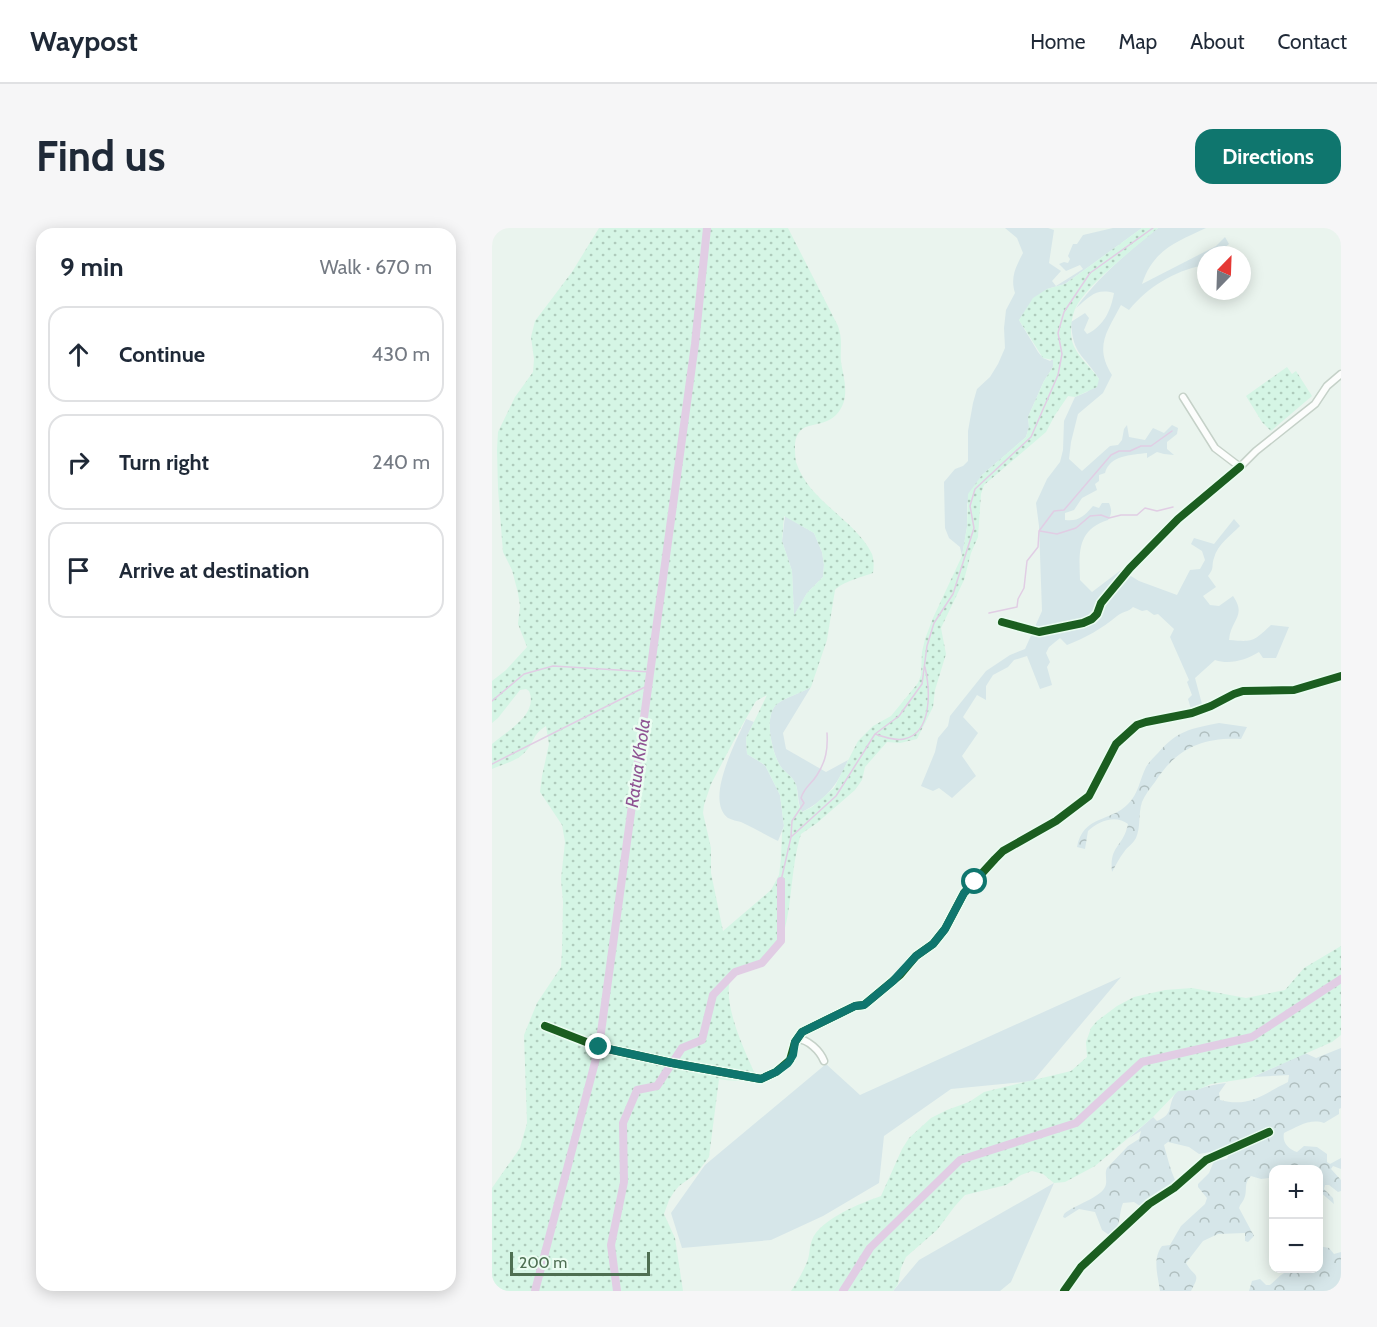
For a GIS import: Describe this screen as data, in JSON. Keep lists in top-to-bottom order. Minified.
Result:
{"water":["Ratua Khola"],"scale_bar":"200 m","north":"top right","page":{"header":"Waypost","nav":["Home","Map","About","Contact"],"buttons":"Directions","title":"Find us","heading":["9 min","Walk · 670 m"],"list":[["Continue","430 m"],["Turn right","240 m"],"Arrive at destination"],"map_buttons":["+","−"],"scale":"200 m"}}
